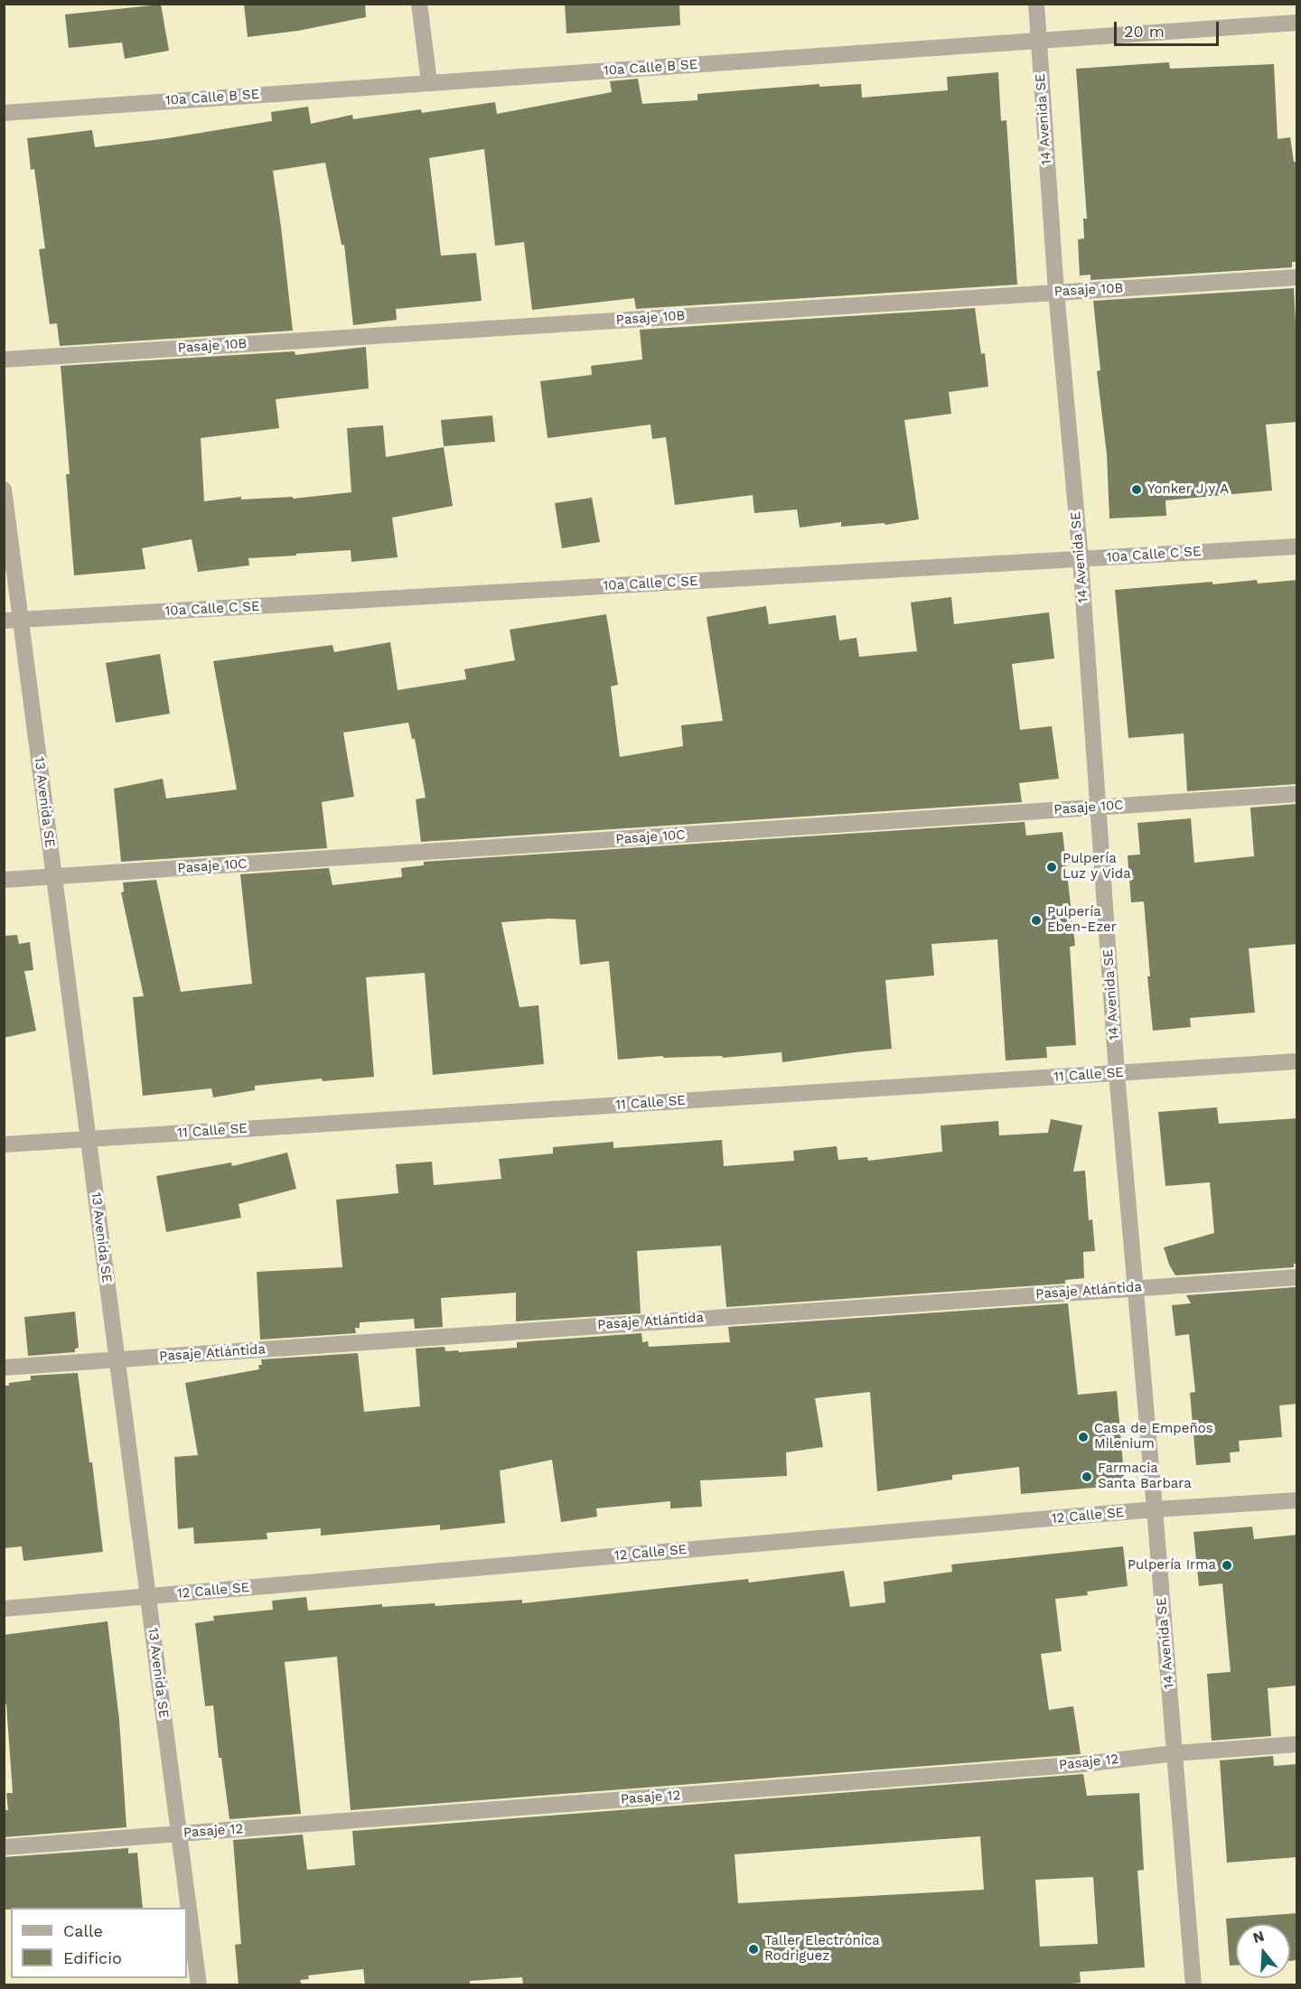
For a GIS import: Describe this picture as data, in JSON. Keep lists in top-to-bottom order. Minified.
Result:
{"streets":{"street":["10a Calle B SE","14 Avenida SE","Pasaje 10B","10a Calle C SE","13 Avenida SE","Pasaje 10C","11 Calle SE","Pasaje Atlántida","12 Calle SE","Pasaje 12"]},"crossings":[["10a Calle B SE","14 Avenida SE"],["14 Avenida SE","Pasaje 10B"],["14 Avenida SE","10a Calle C SE"],["14 Avenida SE","Pasaje 10C"],["14 Avenida SE","11 Calle SE"],["14 Avenida SE","Pasaje Atlántida"],["14 Avenida SE","12 Calle SE"],["14 Avenida SE","Pasaje 12"],["10a Calle C SE","13 Avenida SE"],["13 Avenida SE","Pasaje 10C"],["13 Avenida SE","11 Calle SE"],["13 Avenida SE","Pasaje Atlántida"],["13 Avenida SE","12 Calle SE"],["13 Avenida SE","Pasaje 12"]],"places":["Yonker J y A","Pulpería Luz y Vida","Pulpería Eben-Ezer","Casa de Empeños Milenium","Farmacia Santa Barbara","Pulpería Irma","Taller Electrónica Rodriguez"],"legend":["Calle","Edificio"],"scale_bar":"20 m","north":"top"}
